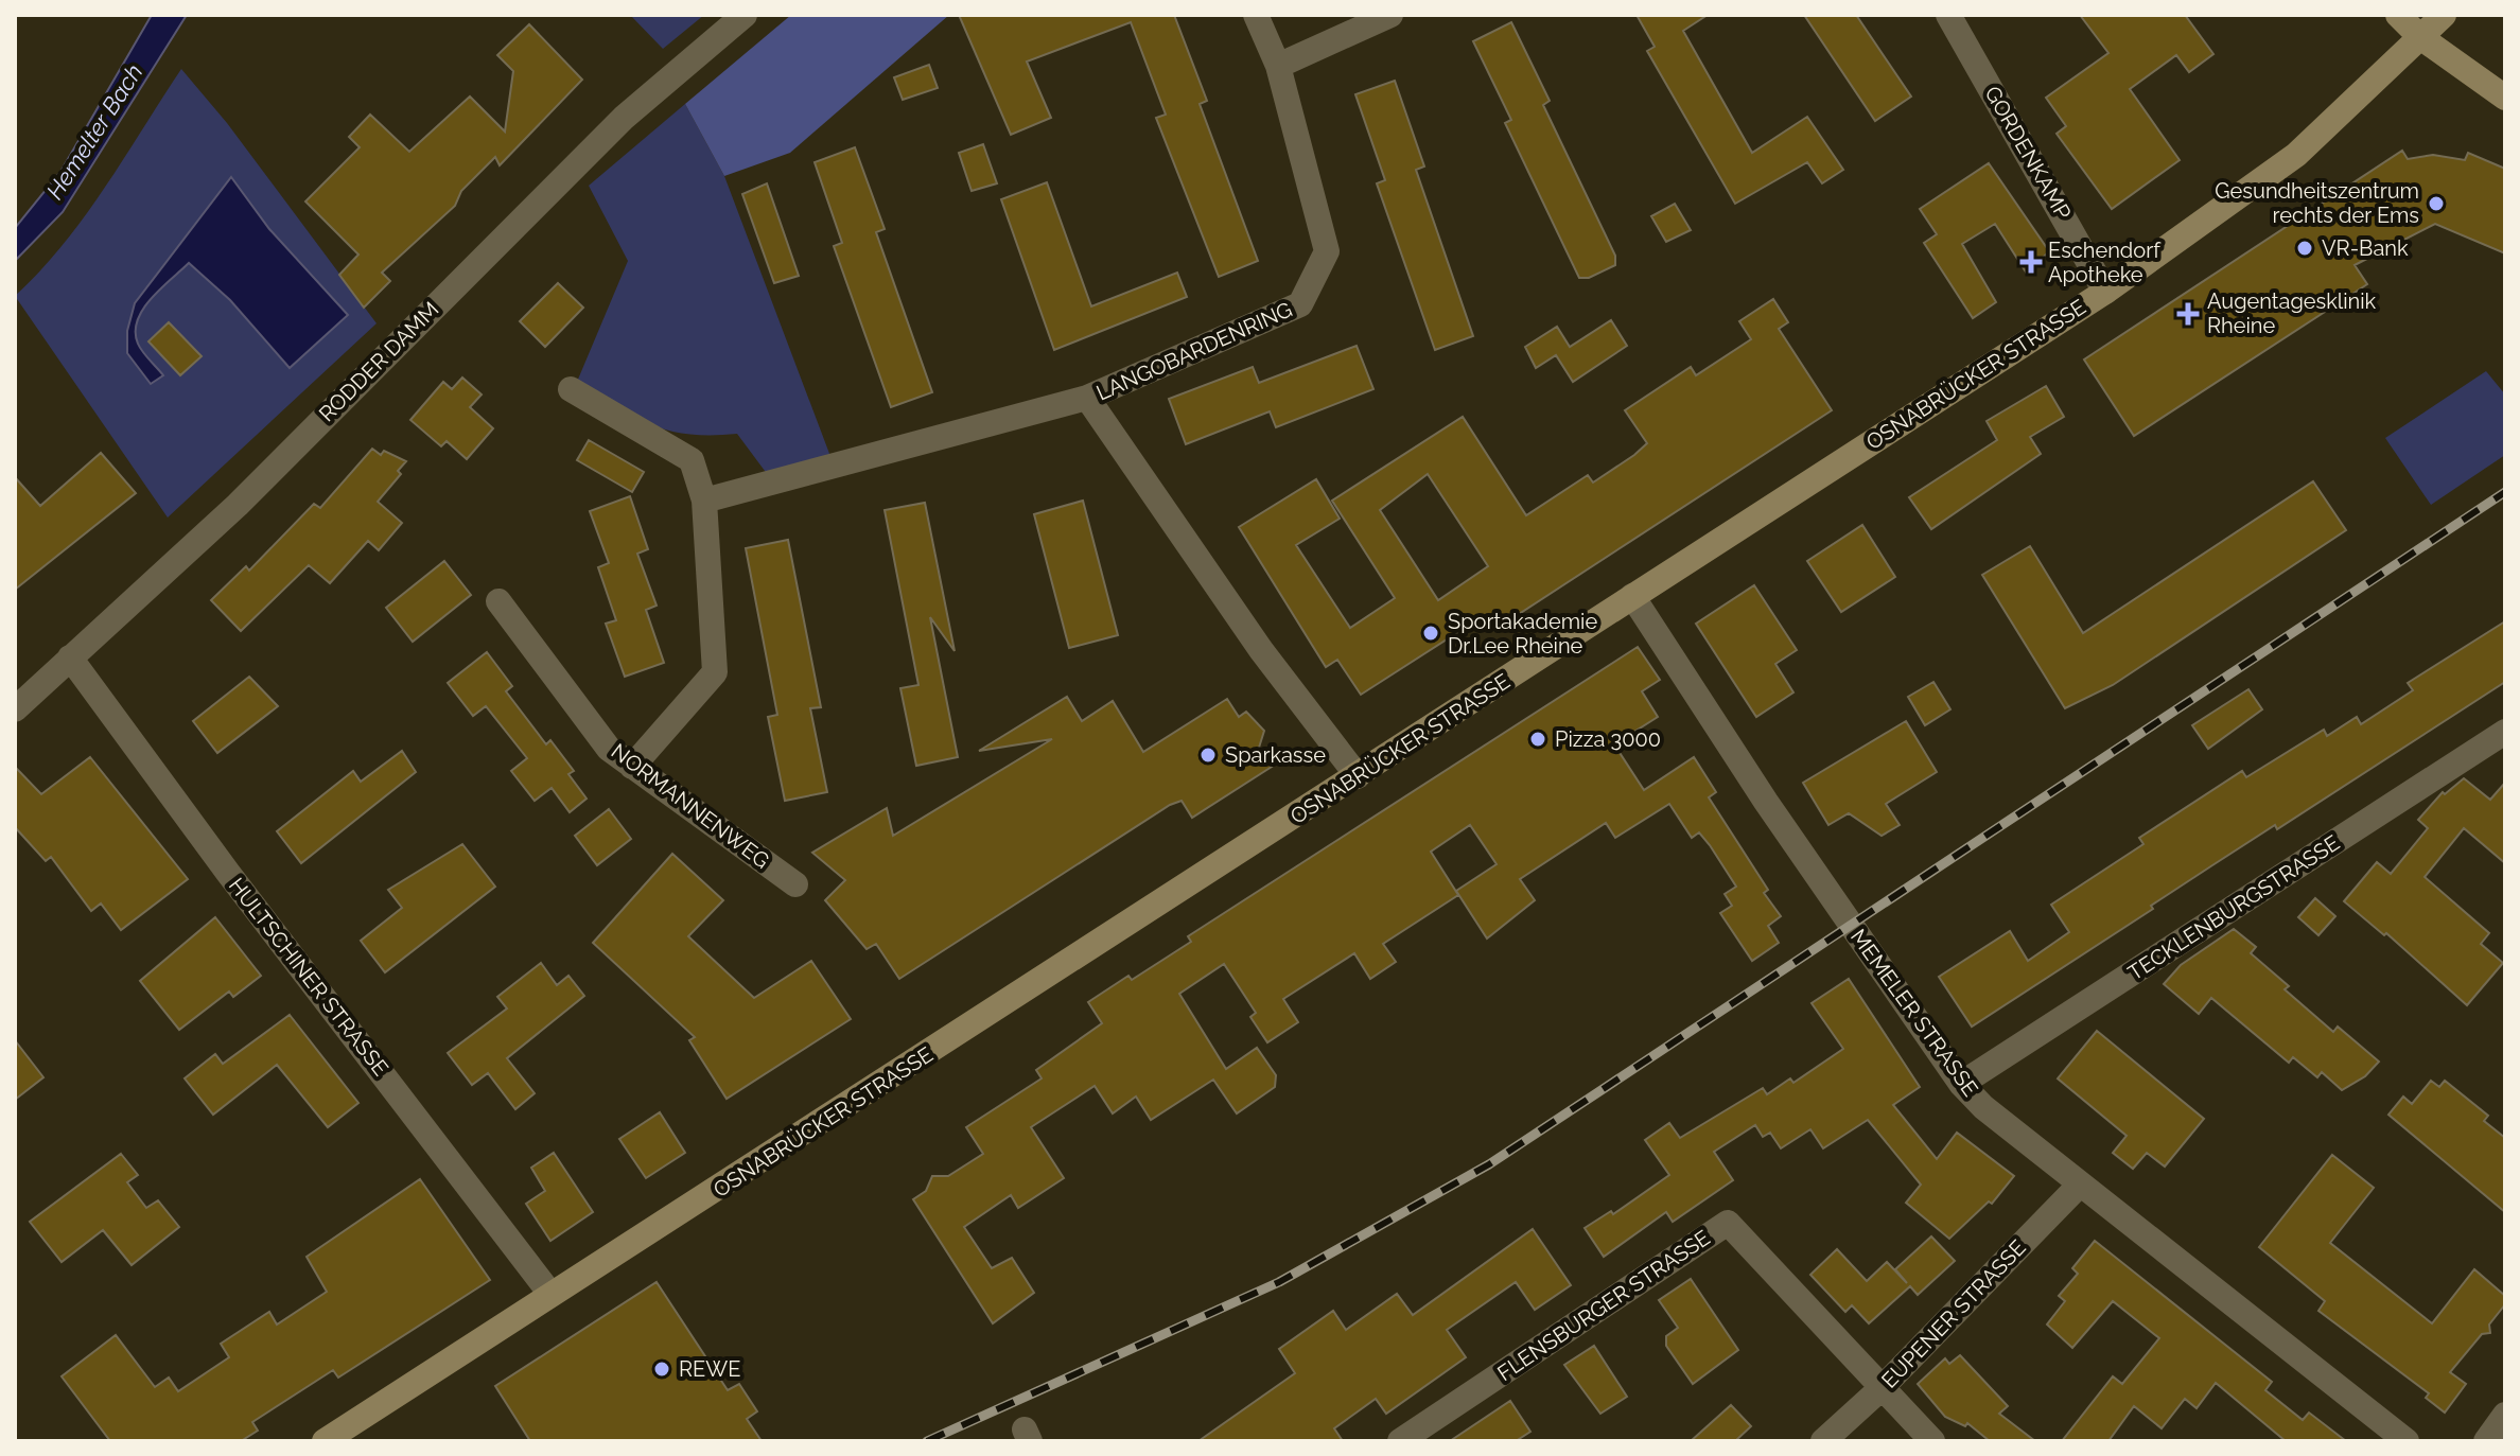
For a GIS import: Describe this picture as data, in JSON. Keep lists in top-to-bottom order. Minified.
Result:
{"streets":{"main road":["OSNABRÜCKER STRASSE"],"street":["GORDENKAMP","LANGOBARDENRING","RODDER DAMM","NORMANNENWEG","TECKLENBURGSTRASSE","HULTSCHINER STRASSE","MEMELER STRASSE","FLENSBURGER STRASSE","EUPENER STRASSE"]},"crossings":[["GORDENKAMP","OSNABRÜCKER STRASSE"],["LANGOBARDENRING","OSNABRÜCKER STRASSE"],["RODDER DAMM","HULTSCHINER STRASSE"],["OSNABRÜCKER STRASSE","HULTSCHINER STRASSE"],["OSNABRÜCKER STRASSE","MEMELER STRASSE"],["TECKLENBURGSTRASSE","MEMELER STRASSE"],["MEMELER STRASSE","EUPENER STRASSE"],["FLENSBURGER STRASSE","EUPENER STRASSE"]],"water":["Hemelter Bach"],"places":{"other":["Gesundheitszentrum rechts der Ems","VR-Bank","Sportakademie Dr.Lee Rheine","Pizza 3000","Sparkasse","REWE"],"health":["Eschendorf Apotheke","Augentagesklinik Rheine"]}}
